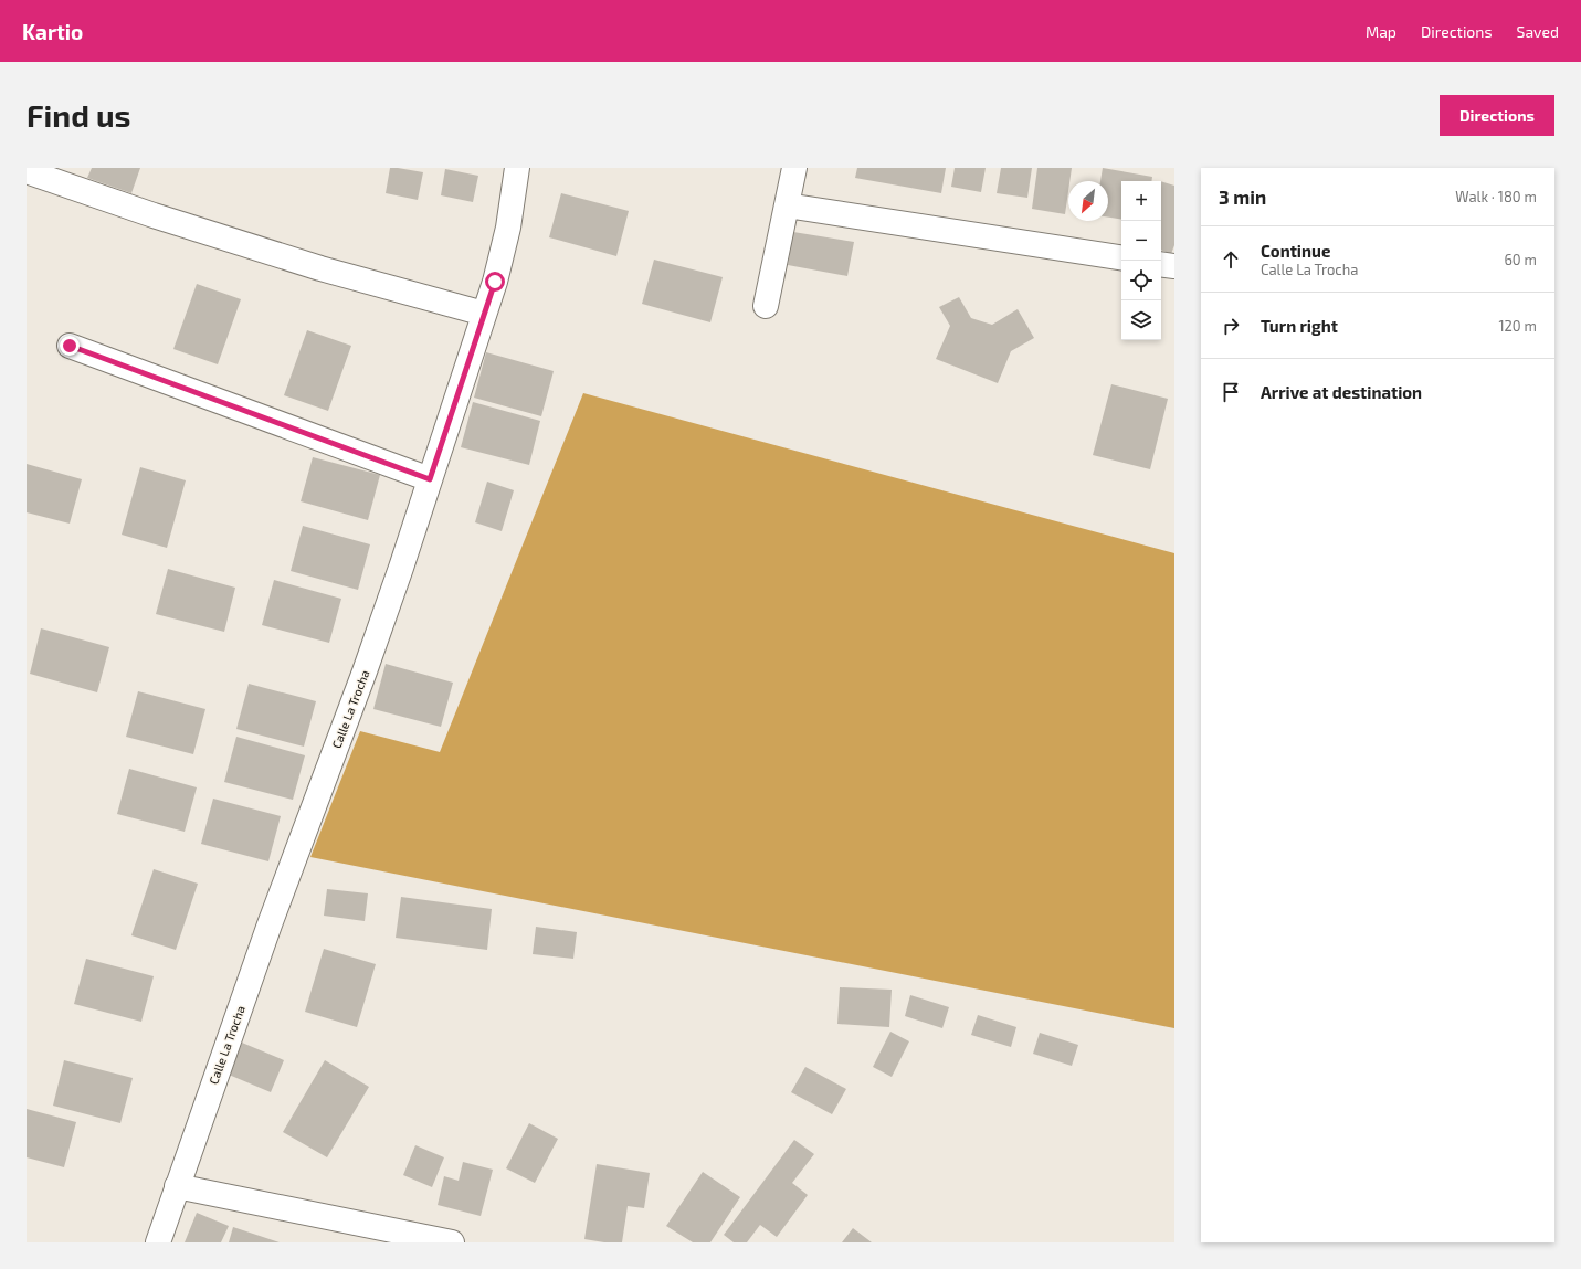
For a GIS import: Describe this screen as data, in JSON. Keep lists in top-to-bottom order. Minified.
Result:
{"streets":{"street":["Calle La Trocha"]},"north":"bottom left","page":{"header":"Kartio","nav":["Map","Directions","Saved"],"buttons":"Directions","title":"Find us","heading":["3 min","Walk · 180 m"],"map_buttons":["+","−"],"list":[["Continue","Calle La Trocha","60 m"],["Turn right","120 m"],"Arrive at destination"]}}
